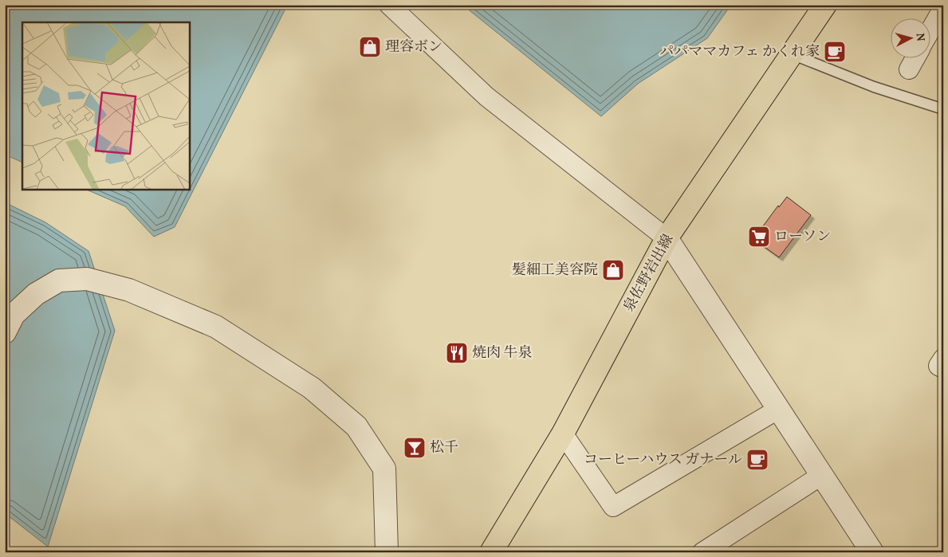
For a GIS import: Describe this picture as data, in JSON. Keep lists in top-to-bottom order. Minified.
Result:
{"streets":{"main road":["泉佐野岩出線"]},"places":{"shop":["理容ボン","髪細工美容院"],"cafe":["パパママカフェ かくれ家","コーヒーハウス ガナール"],"supermarket":["ローソン"],"restaurant":["焼肉 牛泉"],"bar":["松千"]},"north":"right"}
